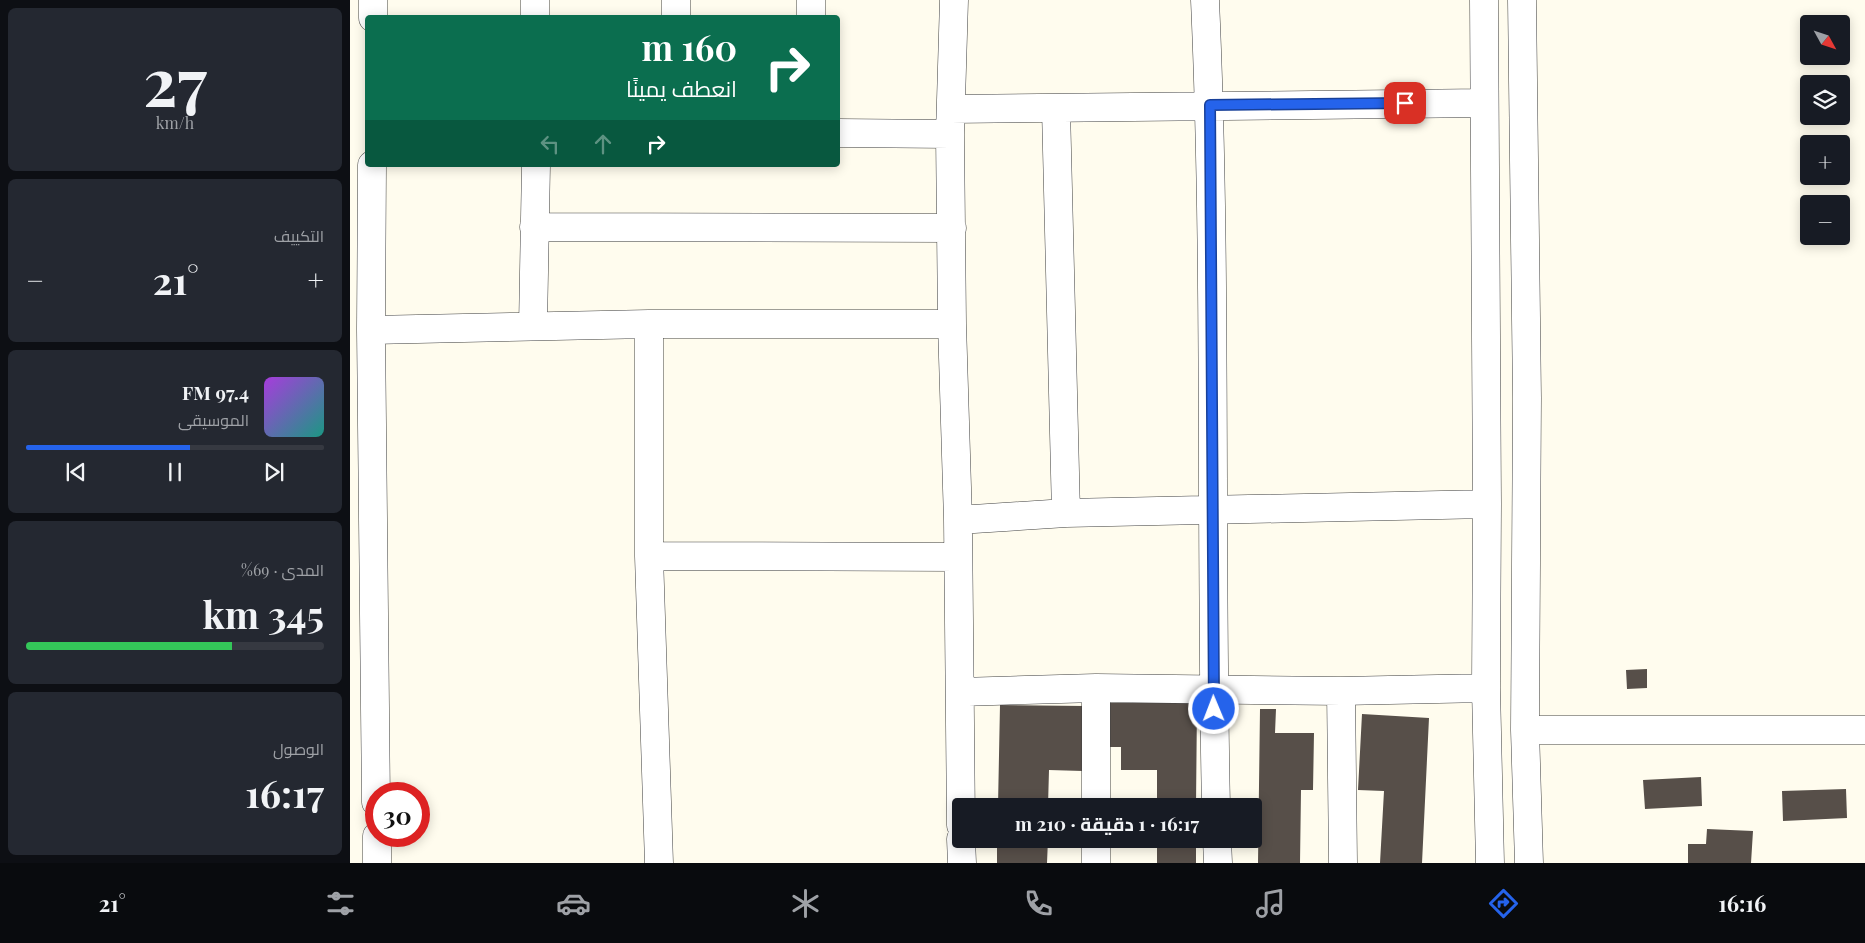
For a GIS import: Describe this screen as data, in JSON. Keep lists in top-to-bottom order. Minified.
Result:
{"north":"bottom right","page":{"tile":[["27","km/h"],"التكييف",["المدى · 69%","345 km"],["الوصول","16:17"]],"map_buttons":["+","−"],"turn":["160 m","انعطف يمينًا"],"heat":["−","21°","+"],"song":["97.4 FM","الموسيقى"],"limit":"30","trip":"16:17 · 1 دقيقة · 210 m","tabs":["16:16","21°"]}}
